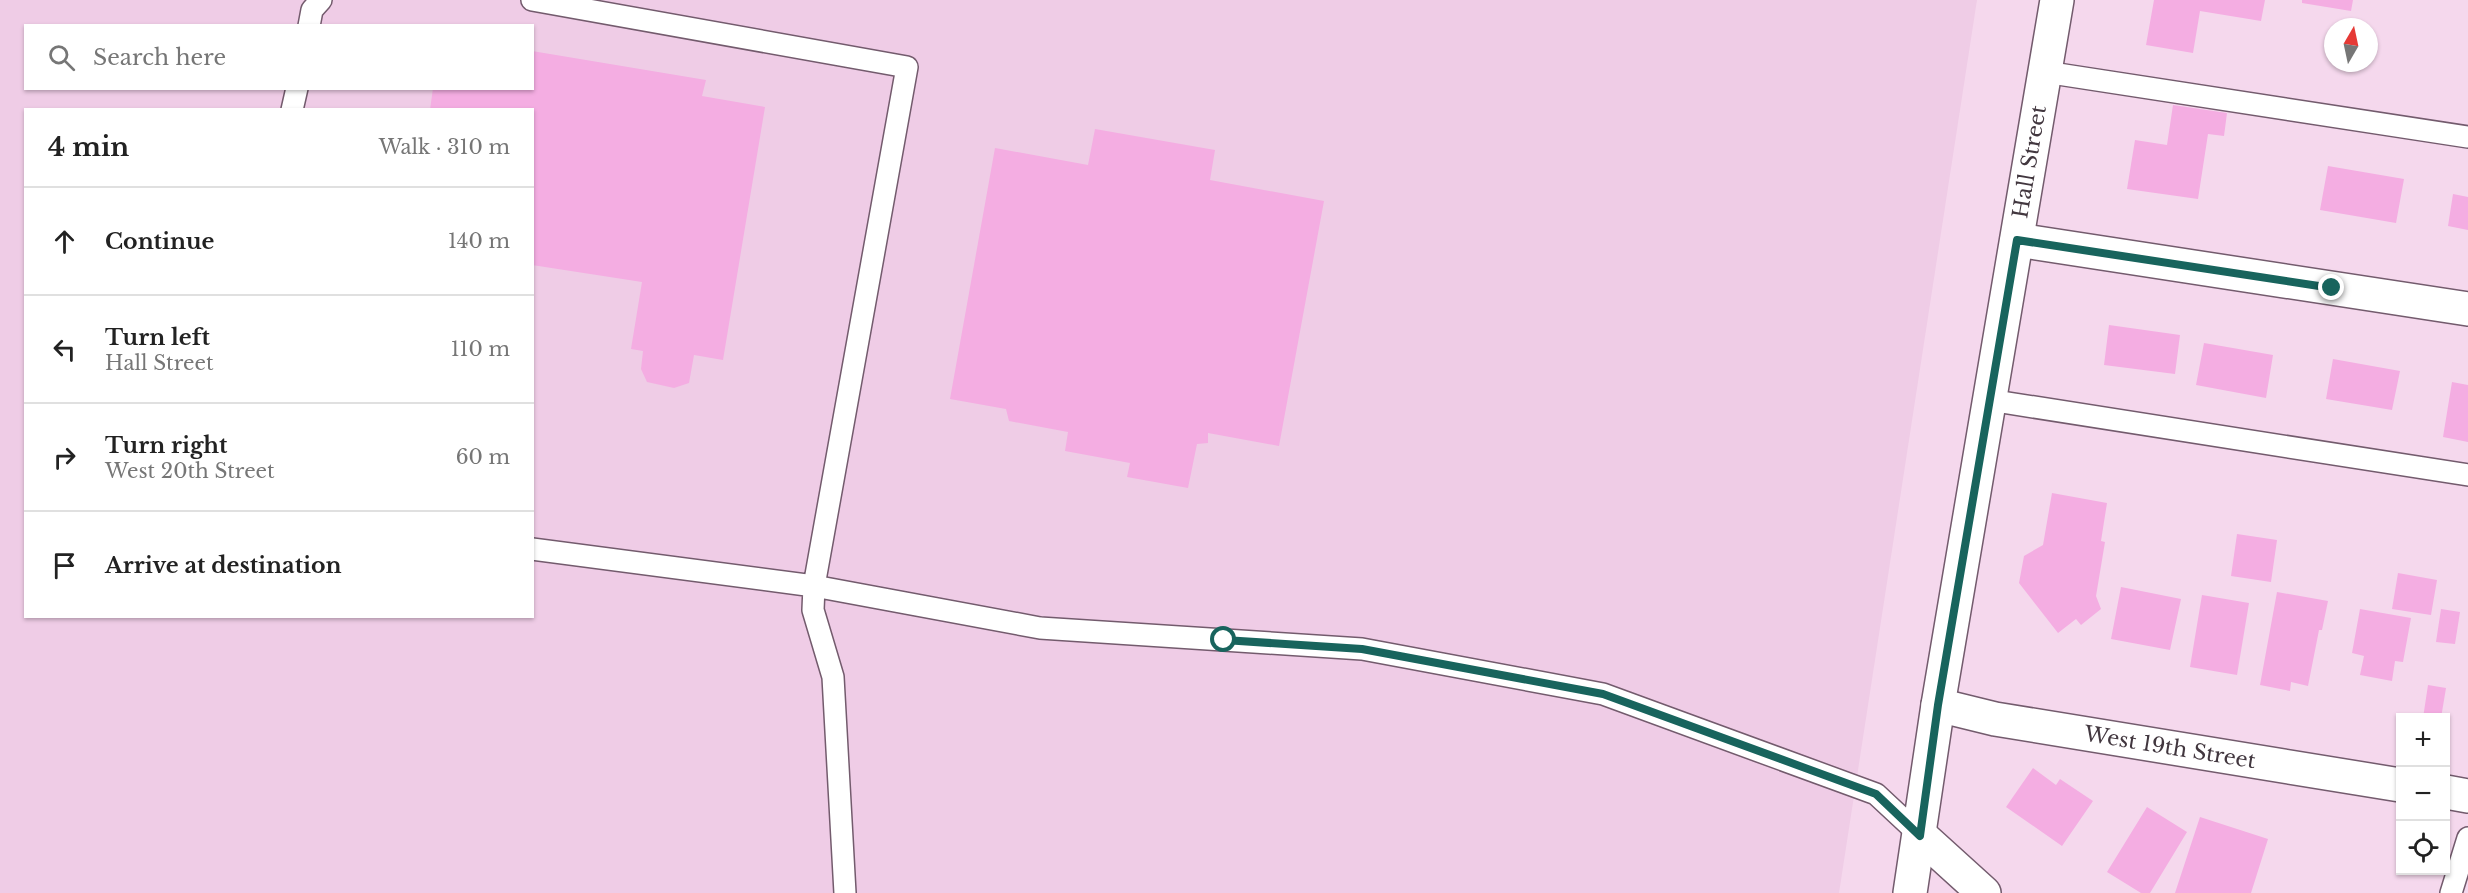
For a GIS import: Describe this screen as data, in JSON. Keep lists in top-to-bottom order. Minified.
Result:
{"streets":{"street":["Hall Street","West 19th Street"]},"crossings":[["Hall Street","West 19th Street"]],"north":"top","page":{"search":"Search here","heading":["4 min","Walk · 310 m"],"list":[["Continue","140 m"],["Turn left","Hall Street","110 m"],["Turn right","West 20th Street","60 m"],"Arrive at destination"],"map_buttons":["+","−"]}}
